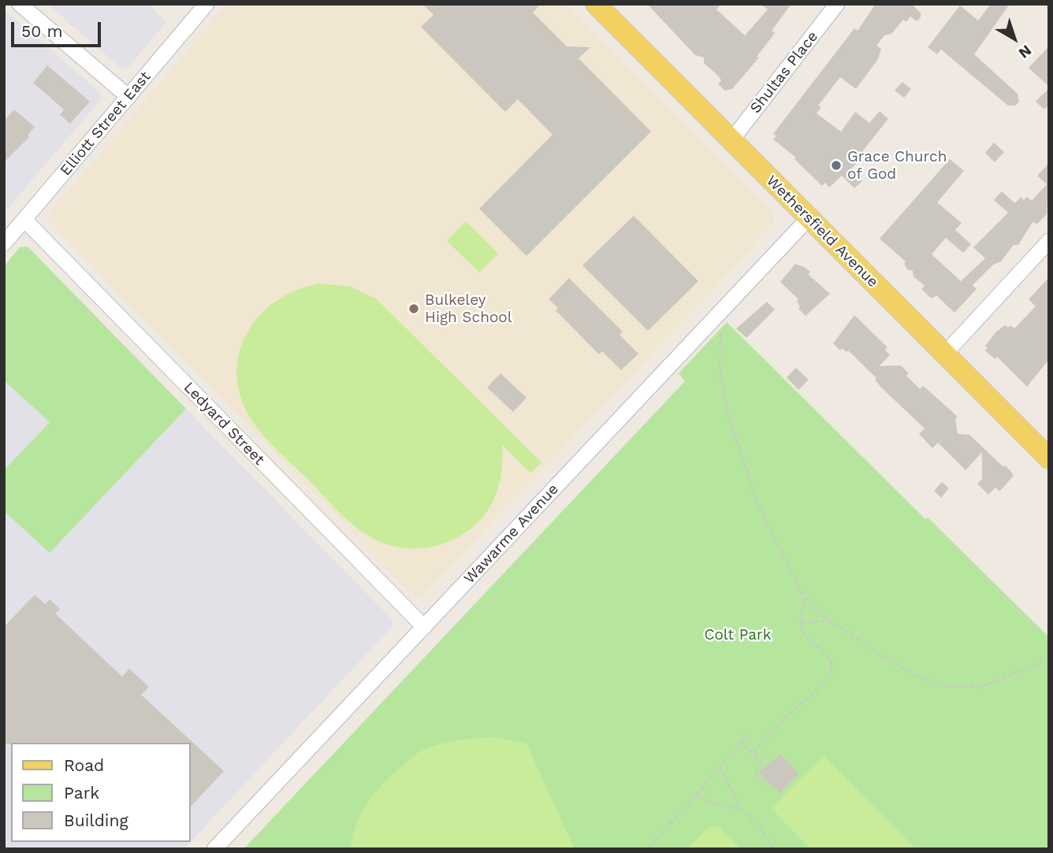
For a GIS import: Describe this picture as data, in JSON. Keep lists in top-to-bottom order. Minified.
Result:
{"streets":{"main road":["Wethersfield Avenue"],"street":["Shultas Place","Elliott Street East","Ledyard Street","Wawarme Avenue"]},"crossings":[["Shultas Place","Wethersfield Avenue"],["Elliott Street East","Ledyard Street"],["Wethersfield Avenue","Wawarme Avenue"],["Ledyard Street","Wawarme Avenue"]],"parks":["Colt Park"],"places":["Grace Church of God","Bulkeley High School"],"legend":["Road","Park","Building"],"scale_bar":"50 m","north":"bottom right"}
